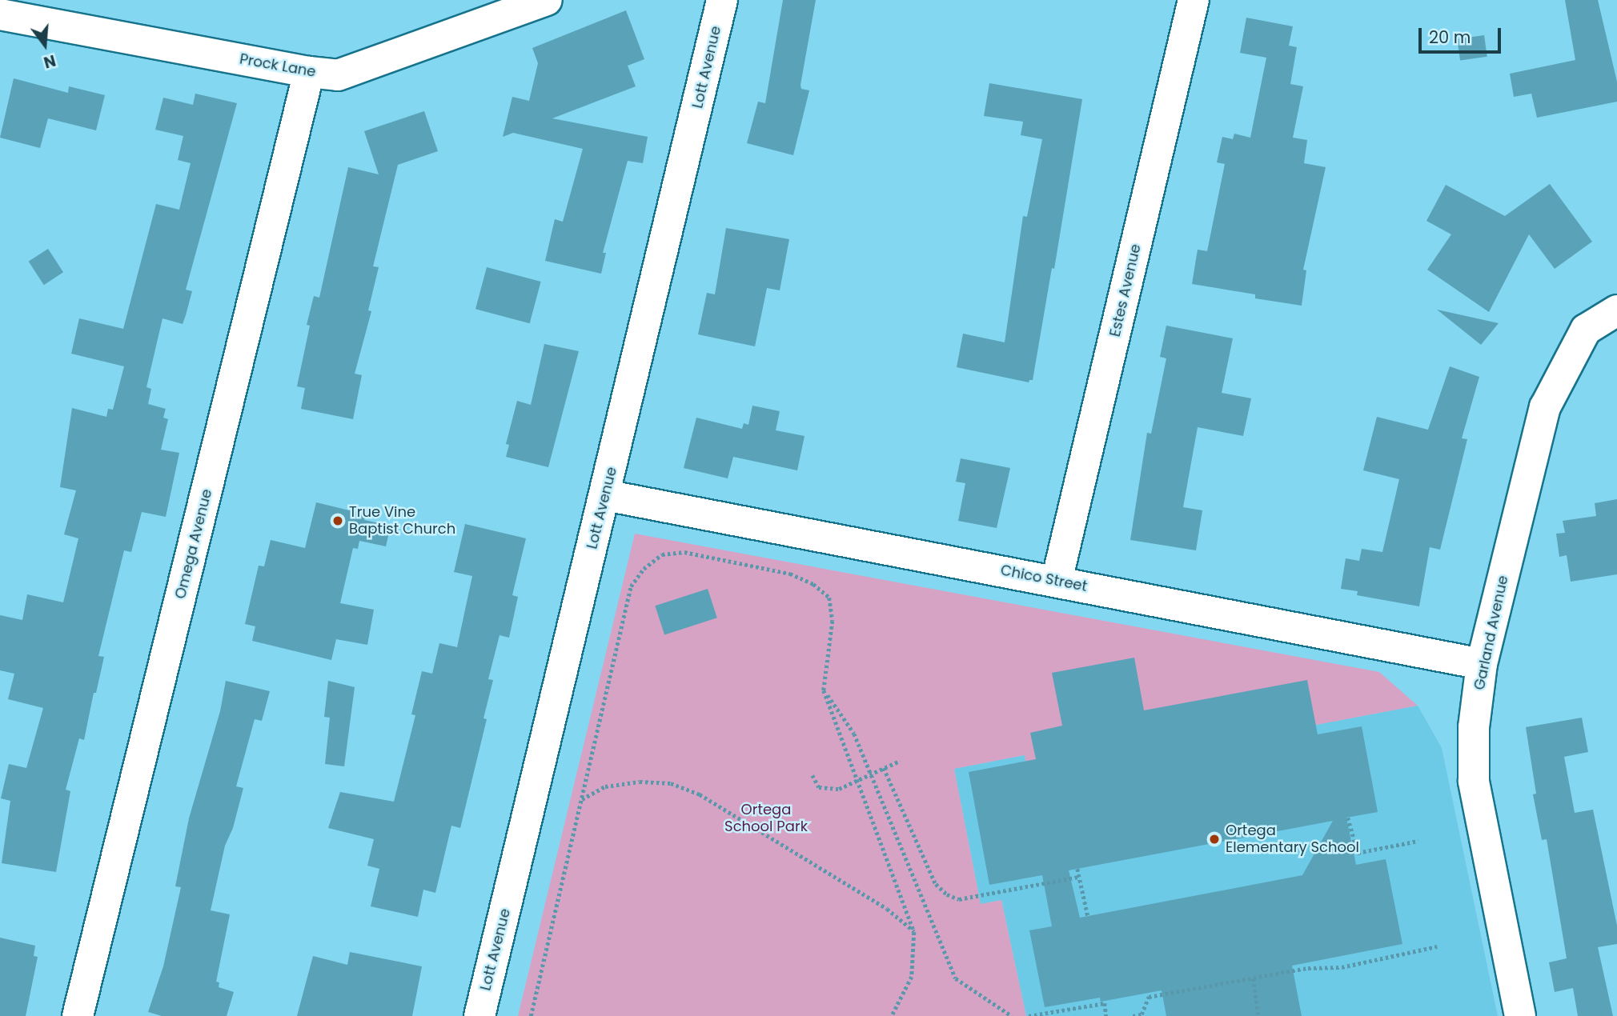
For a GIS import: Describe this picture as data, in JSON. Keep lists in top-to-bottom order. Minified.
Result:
{"streets":{"street":["Prock Lane","Lott Avenue","Estes Avenue","Omega Avenue","Chico Street","Garland Avenue"]},"crossings":[["Prock Lane","Omega Avenue"],["Lott Avenue","Chico Street"],["Estes Avenue","Chico Street"],["Chico Street","Garland Avenue"]],"parks":["Ortega School Park"],"places":["True Vine Baptist Church","Ortega Elementary School"],"scale_bar":"20 m","north":"bottom"}
